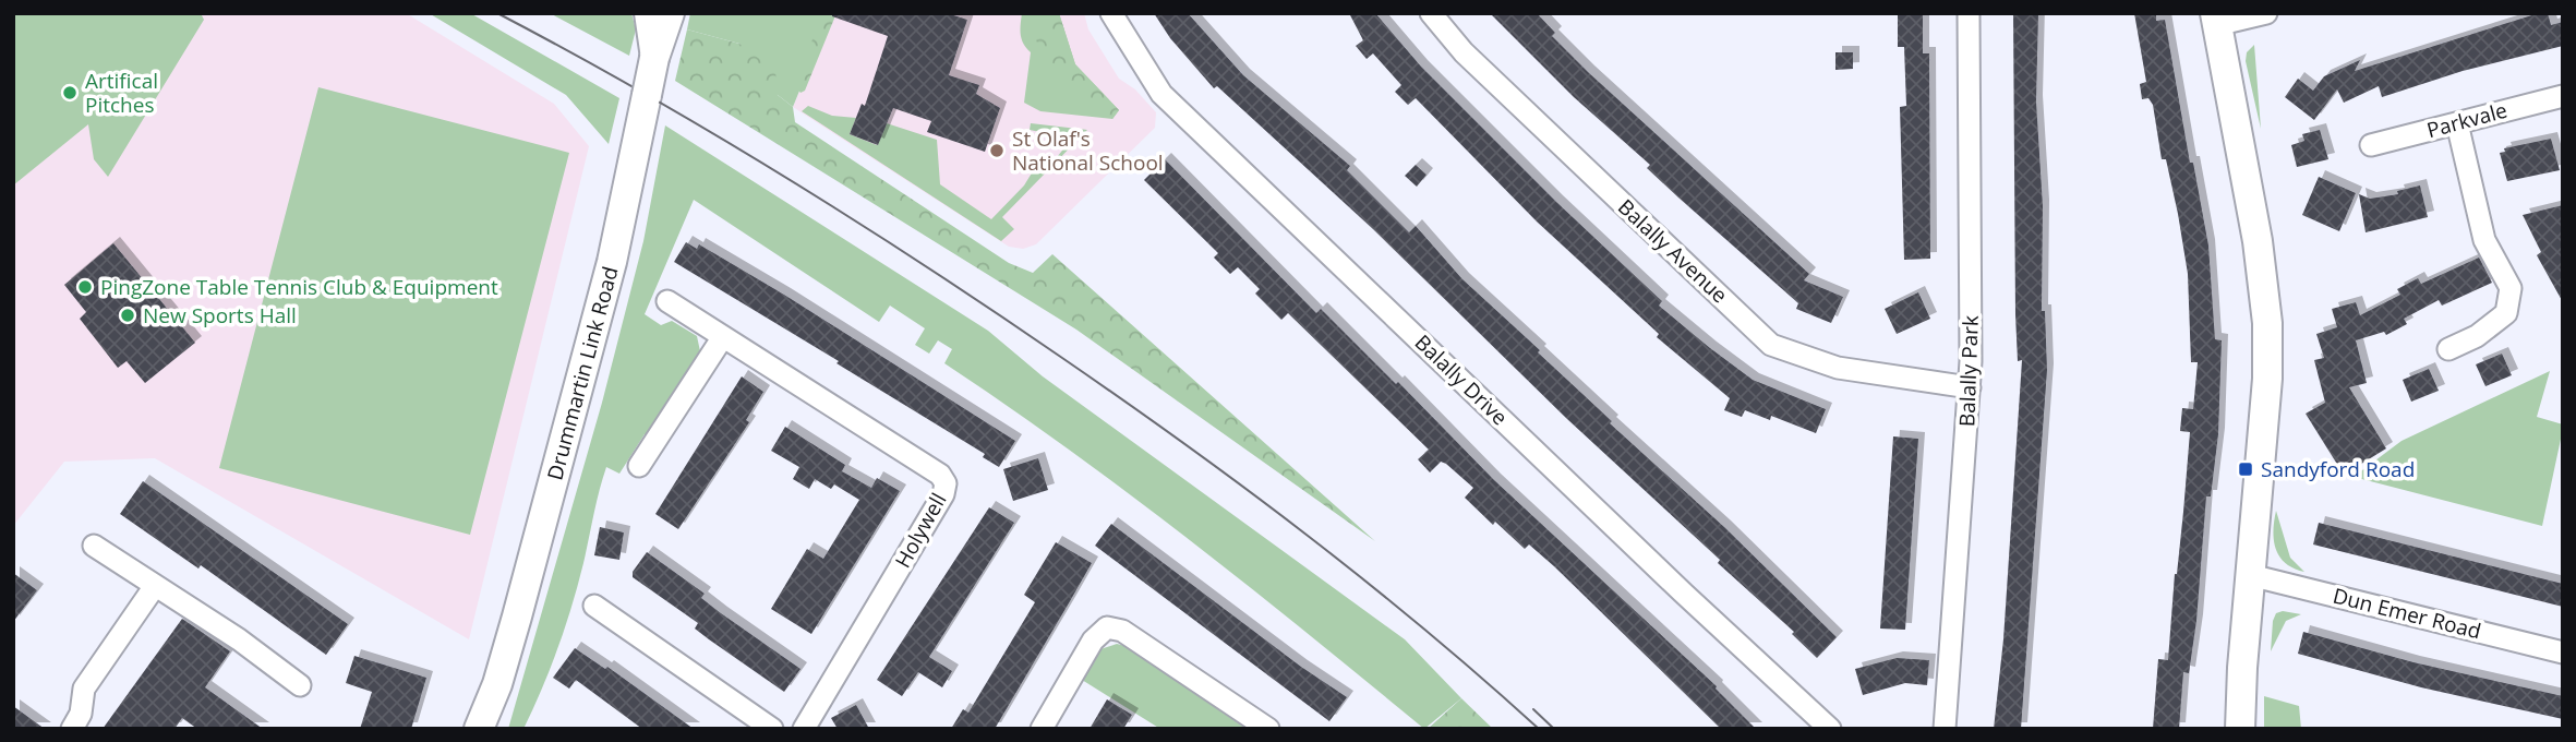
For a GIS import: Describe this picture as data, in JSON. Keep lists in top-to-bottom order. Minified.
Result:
{"streets":{"main road":["Drummartin Link Road"],"street":["Parkvale","Balally Avenue","Balally Park","Balally Drive","Holywell","Dun Emer Road"]},"crossings":[["Balally Avenue","Balally Park"]],"places":{"other":["Artifical Pitches","St Olaf's National School","PingZone Table Tennis Club & Equipment","New Sports Hall"],"transit":["Sandyford Road"]}}
